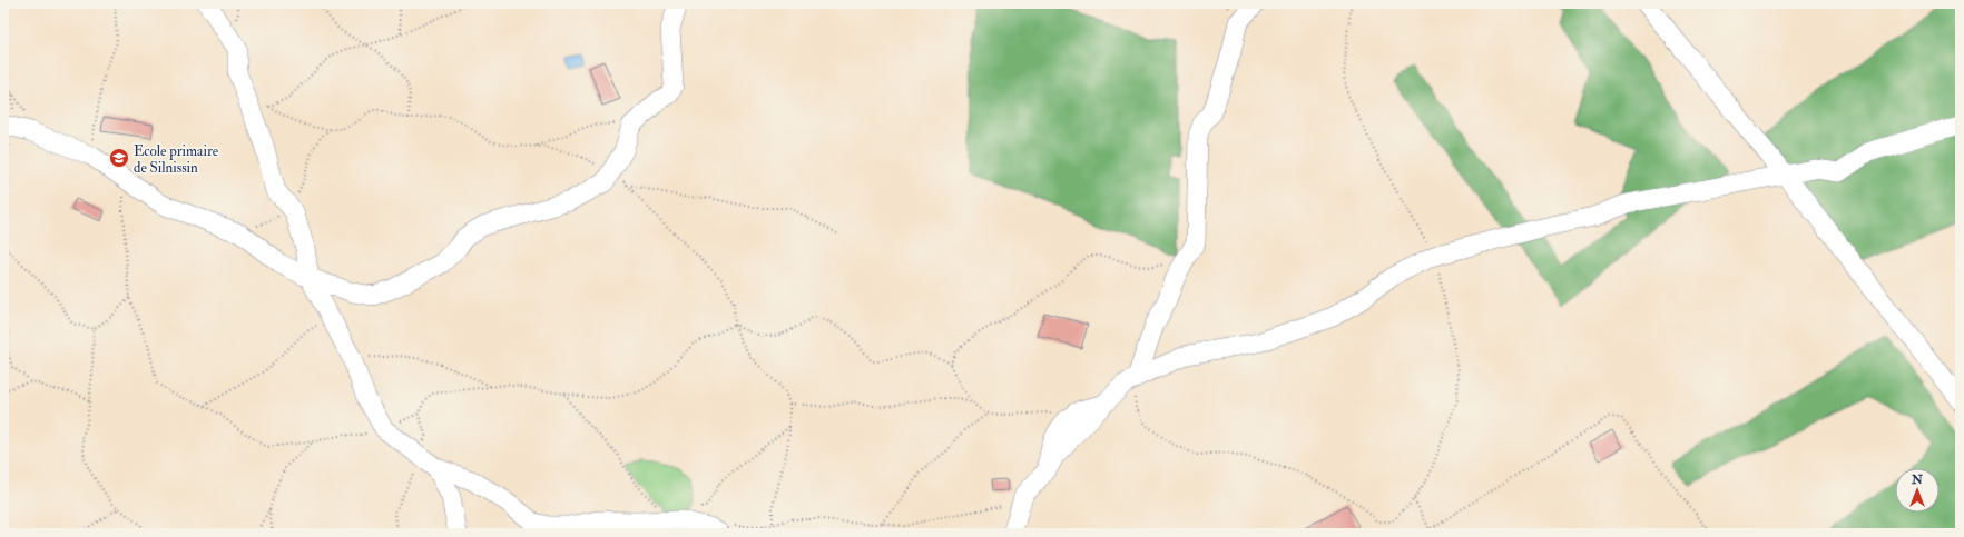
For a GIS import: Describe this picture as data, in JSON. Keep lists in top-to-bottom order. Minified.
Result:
{"places":{"school or university":["Ecole primaire de Silnissin"]},"north":"top"}
